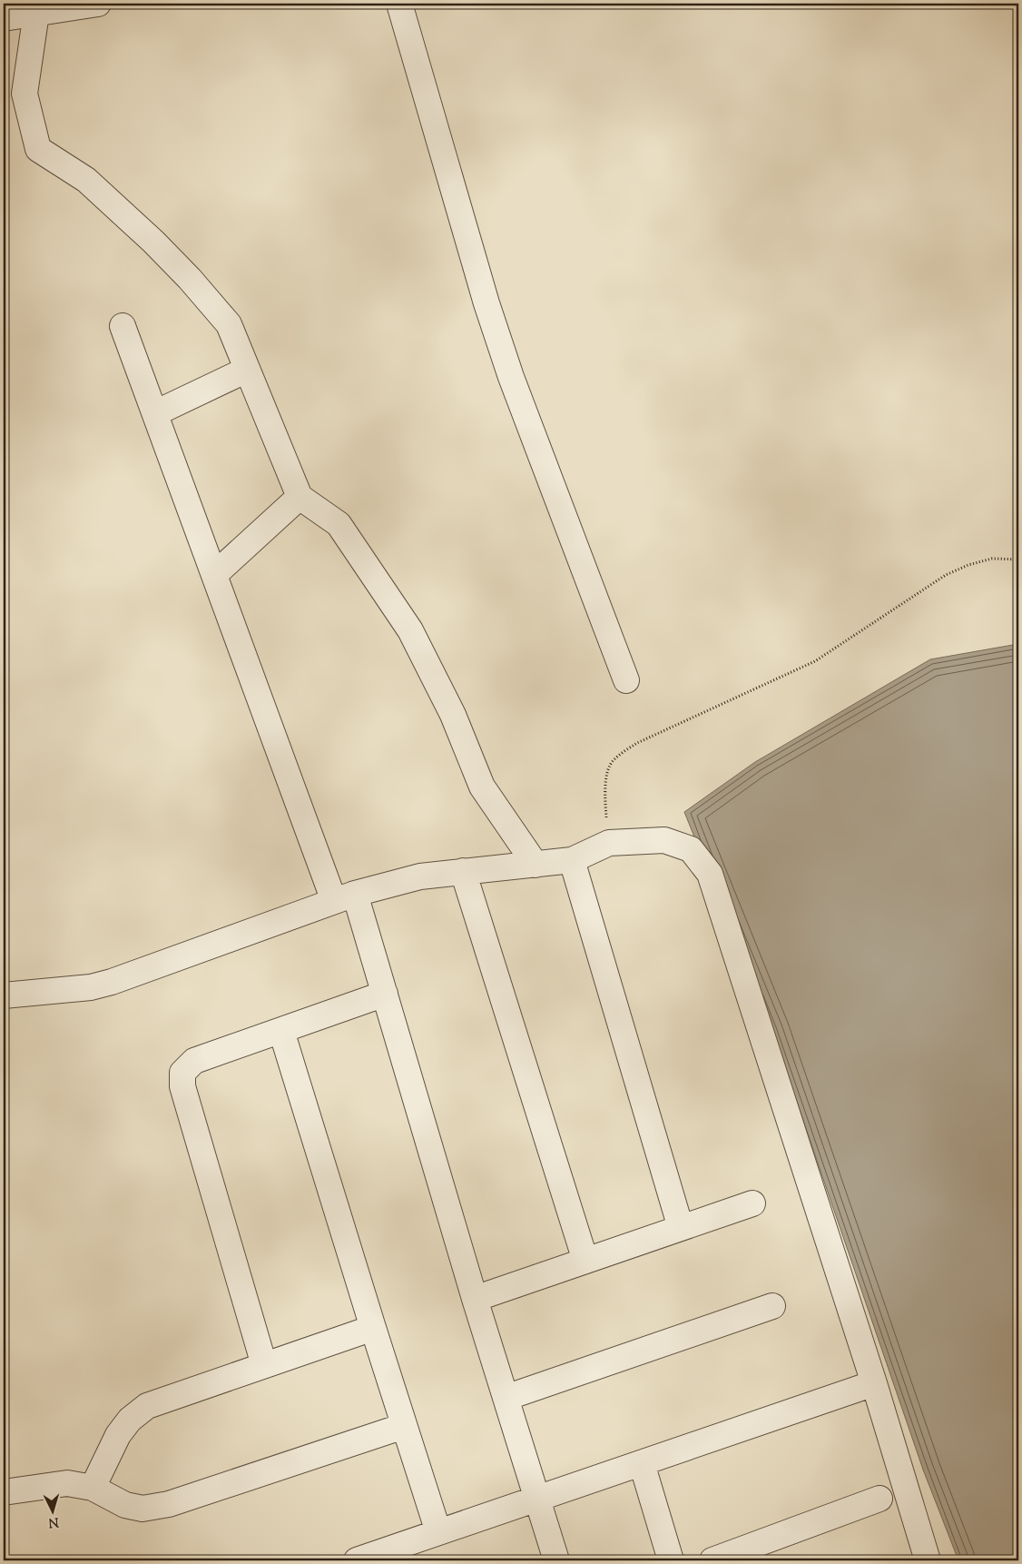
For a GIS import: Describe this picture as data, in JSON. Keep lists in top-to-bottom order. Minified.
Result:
{"north":"bottom"}
